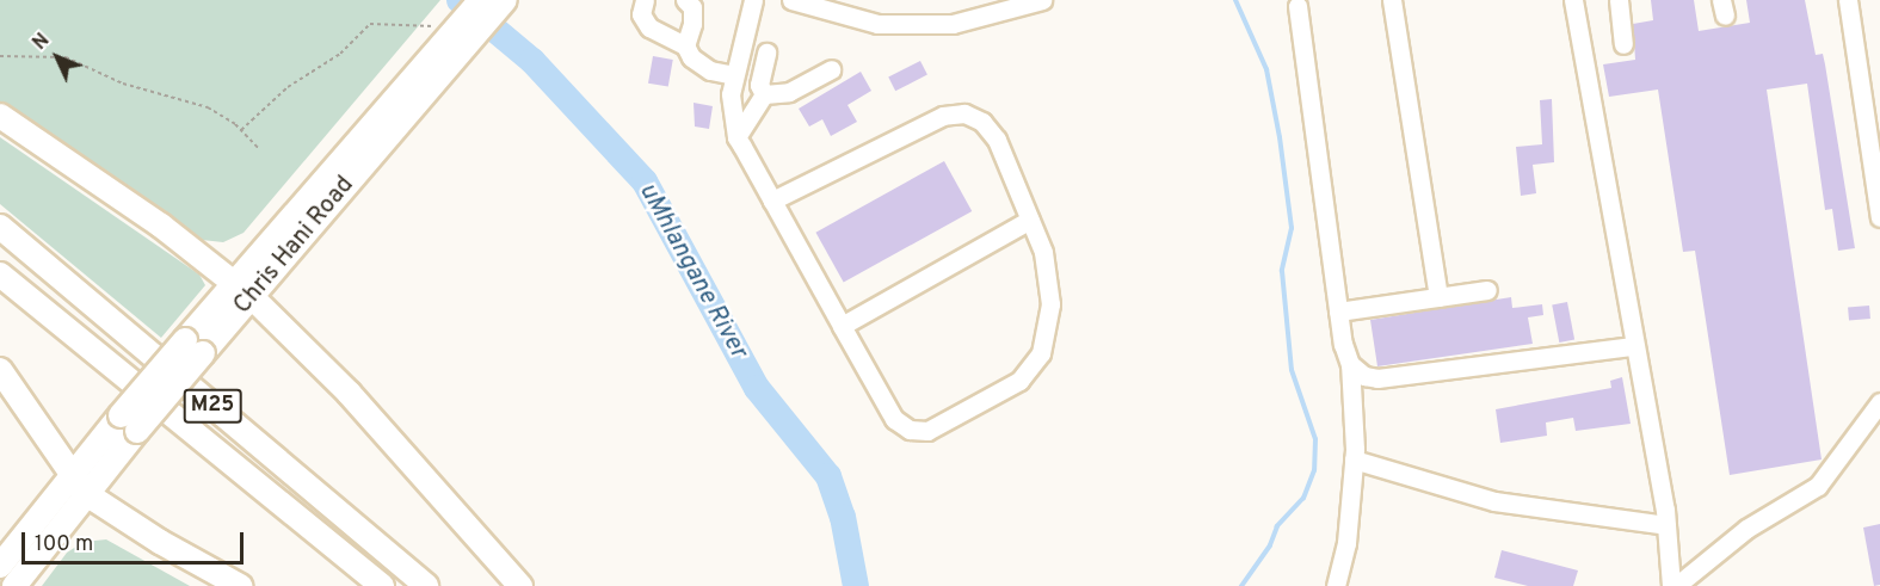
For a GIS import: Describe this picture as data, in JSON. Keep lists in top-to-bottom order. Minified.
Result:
{"streets":{"main road":["Chris Hani Road","M25"]},"water":["uMhlangane River"],"scale_bar":"100 m","north":"top left"}
